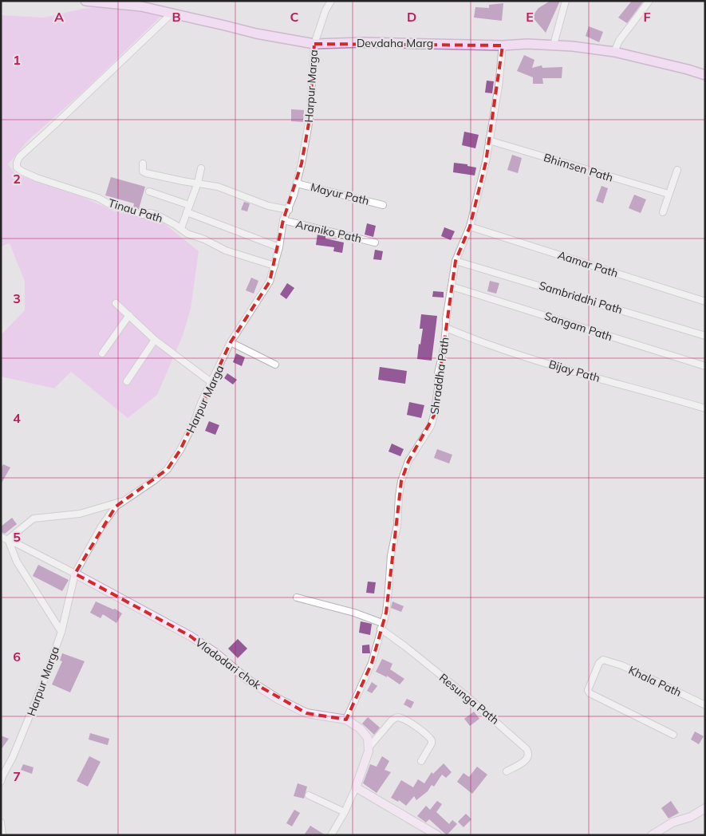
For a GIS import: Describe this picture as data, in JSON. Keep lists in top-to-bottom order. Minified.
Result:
{"streets":{"main road":["Devdaha Marg"],"street":["Harpur Marga","Bhimsen Path","Mayur Path","Tinau Path","Araniko Path","Aamar Path","Sambriddhi Path","Sangam Path","Bijay Path","Shraddha Path","Vladodari chok","Khala Path","Resunga Path"]},"crossings":[["Devdaha Marg","Harpur Marga"],["Devdaha Marg","Tinau Path"],["Devdaha Marg","Shraddha Path"],["Harpur Marga","Mayur Path"],["Harpur Marga","Tinau Path"],["Harpur Marga","Araniko Path"],["Harpur Marga","Vladodari chok"],["Bhimsen Path","Shraddha Path"],["Aamar Path","Shraddha Path"],["Sambriddhi Path","Shraddha Path"],["Sangam Path","Shraddha Path"],["Bijay Path","Shraddha Path"],["Shraddha Path","Vladodari chok"],["Shraddha Path","Resunga Path"]],"grid":{"columns":["A","B","C","D","E","F"],"rows":["1","2","3","4","5","6","7"]}}
